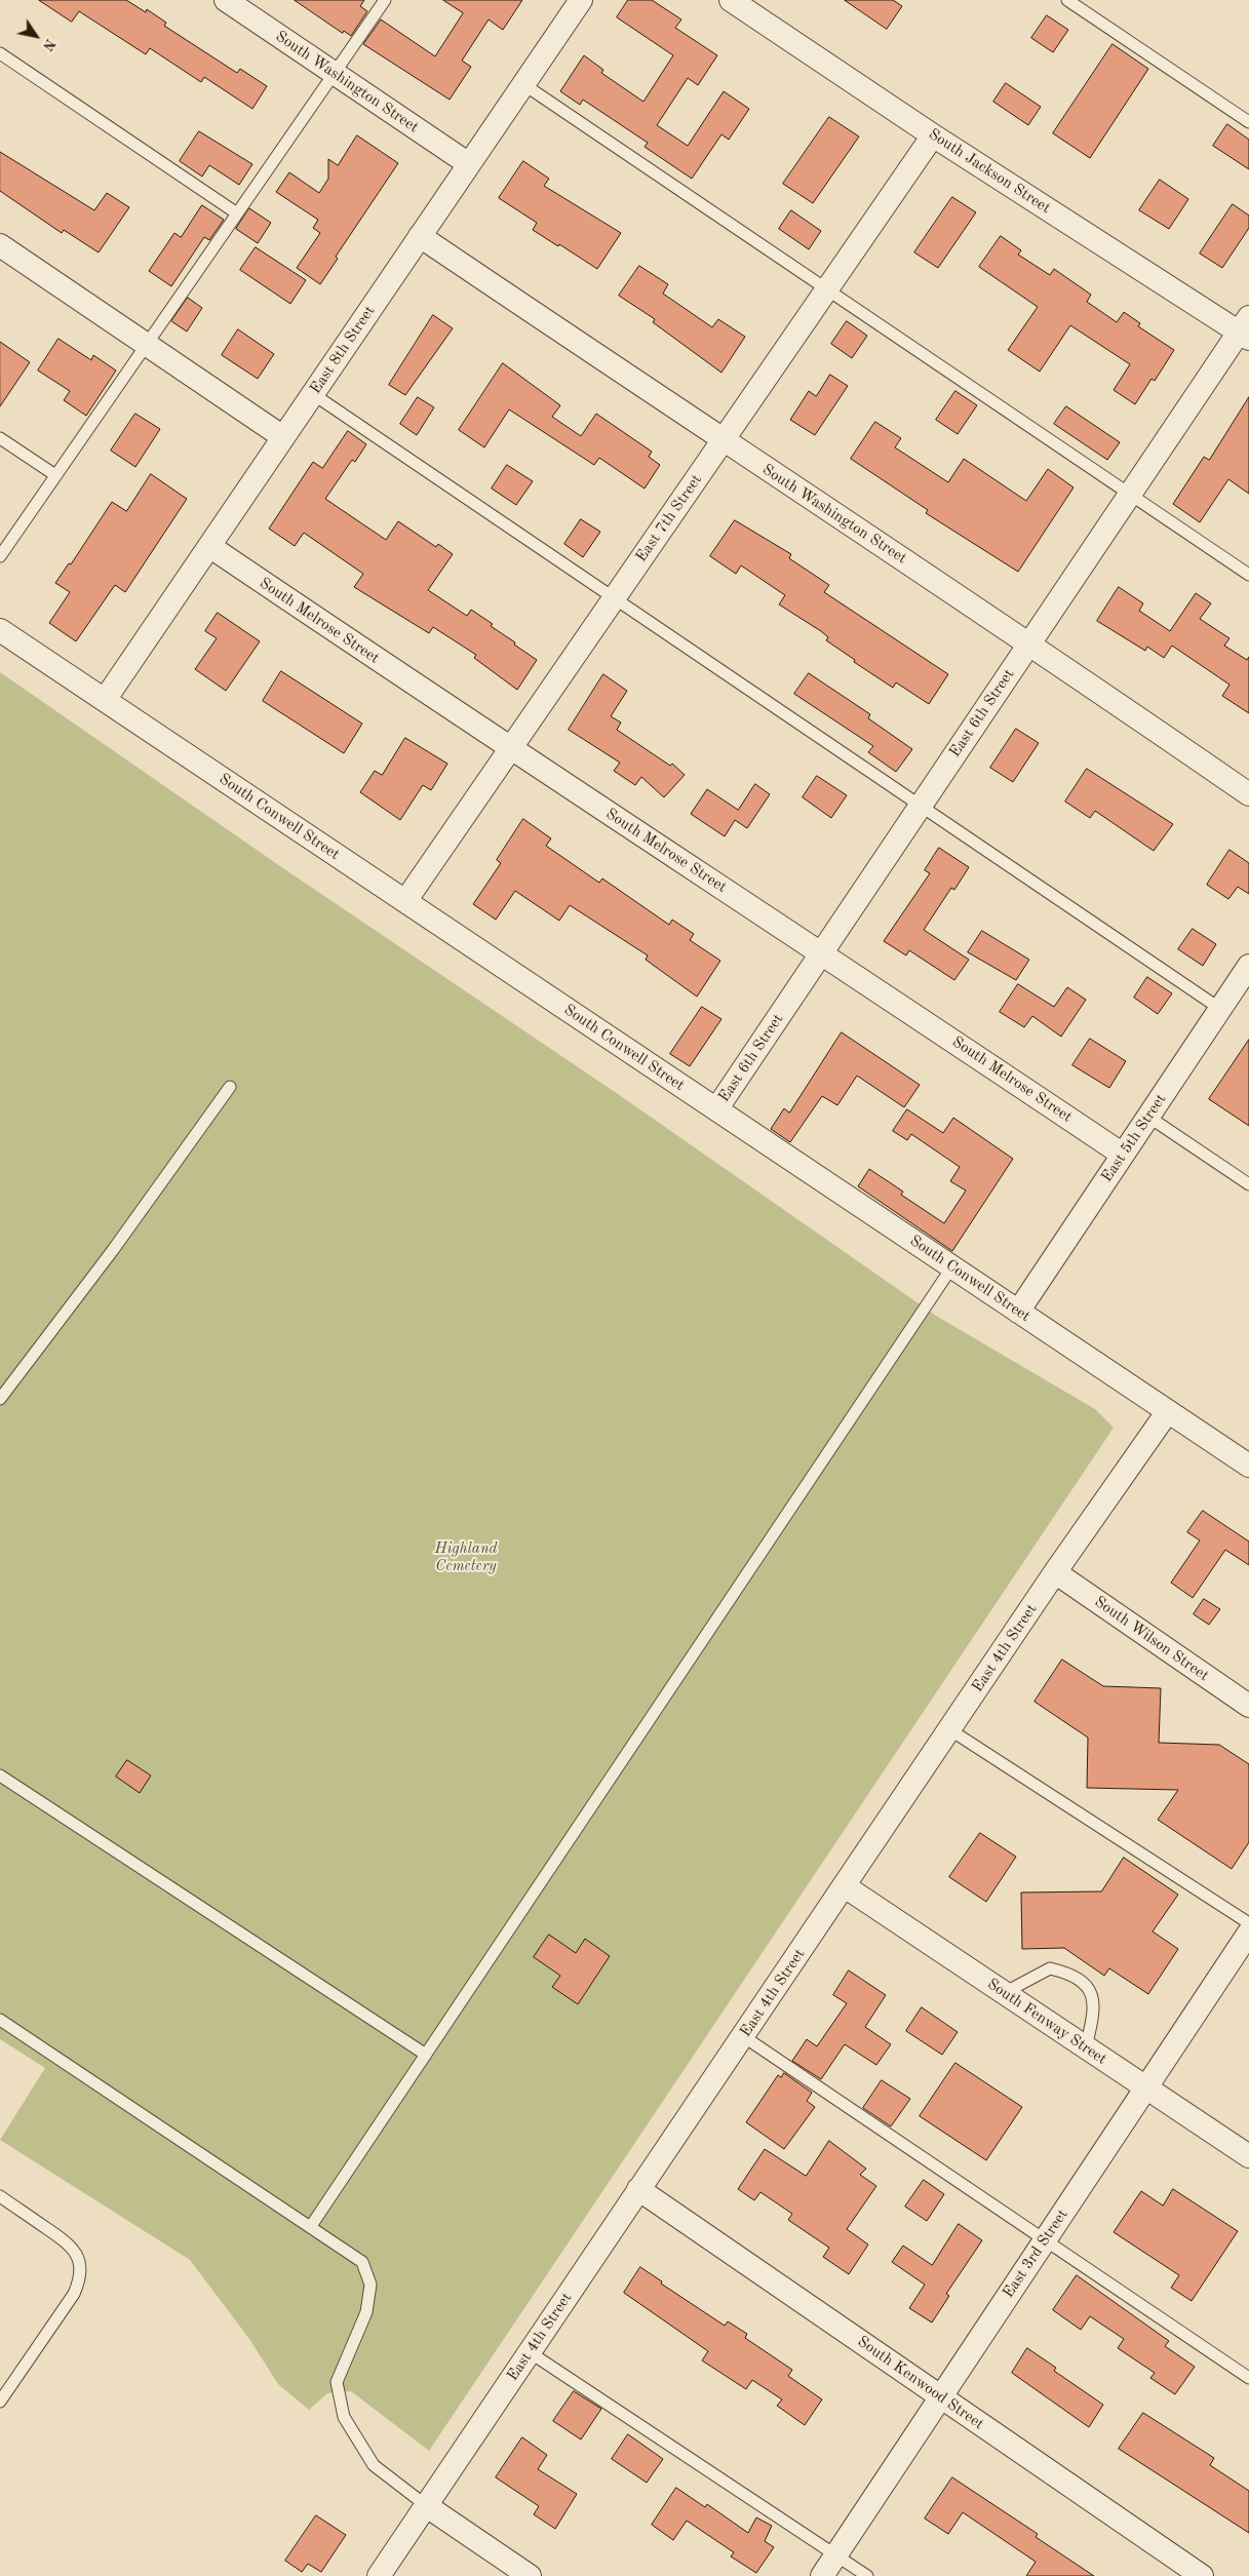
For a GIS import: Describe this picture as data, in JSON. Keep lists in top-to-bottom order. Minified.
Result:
{"streets":{"street":["South Washington Street","South Jackson Street","East 8th Street","East 7th Street","South Melrose Street","East 6th Street","South Conwell Street","East 5th Street","South Wilson Street","East 4th Street","South Fenway Street","East 3rd Street","South Kenwood Street"]},"crossings":[["South Washington Street","East 8th Street"],["South Washington Street","East 7th Street"],["South Washington Street","East 6th Street"],["South Jackson Street","East 7th Street"],["South Jackson Street","East 6th Street"],["East 8th Street","South Melrose Street"],["East 8th Street","South Conwell Street"],["East 7th Street","South Melrose Street"],["East 7th Street","South Conwell Street"],["South Melrose Street","East 6th Street"],["South Melrose Street","East 5th Street"],["East 6th Street","South Conwell Street"],["South Conwell Street","East 5th Street"],["South Conwell Street","East 4th Street"],["South Wilson Street","East 4th Street"],["East 4th Street","South Fenway Street"],["East 4th Street","South Kenwood Street"],["South Fenway Street","East 3rd Street"],["East 3rd Street","South Kenwood Street"]],"parks":["Highland Cemetery"],"north":"bottom right"}
